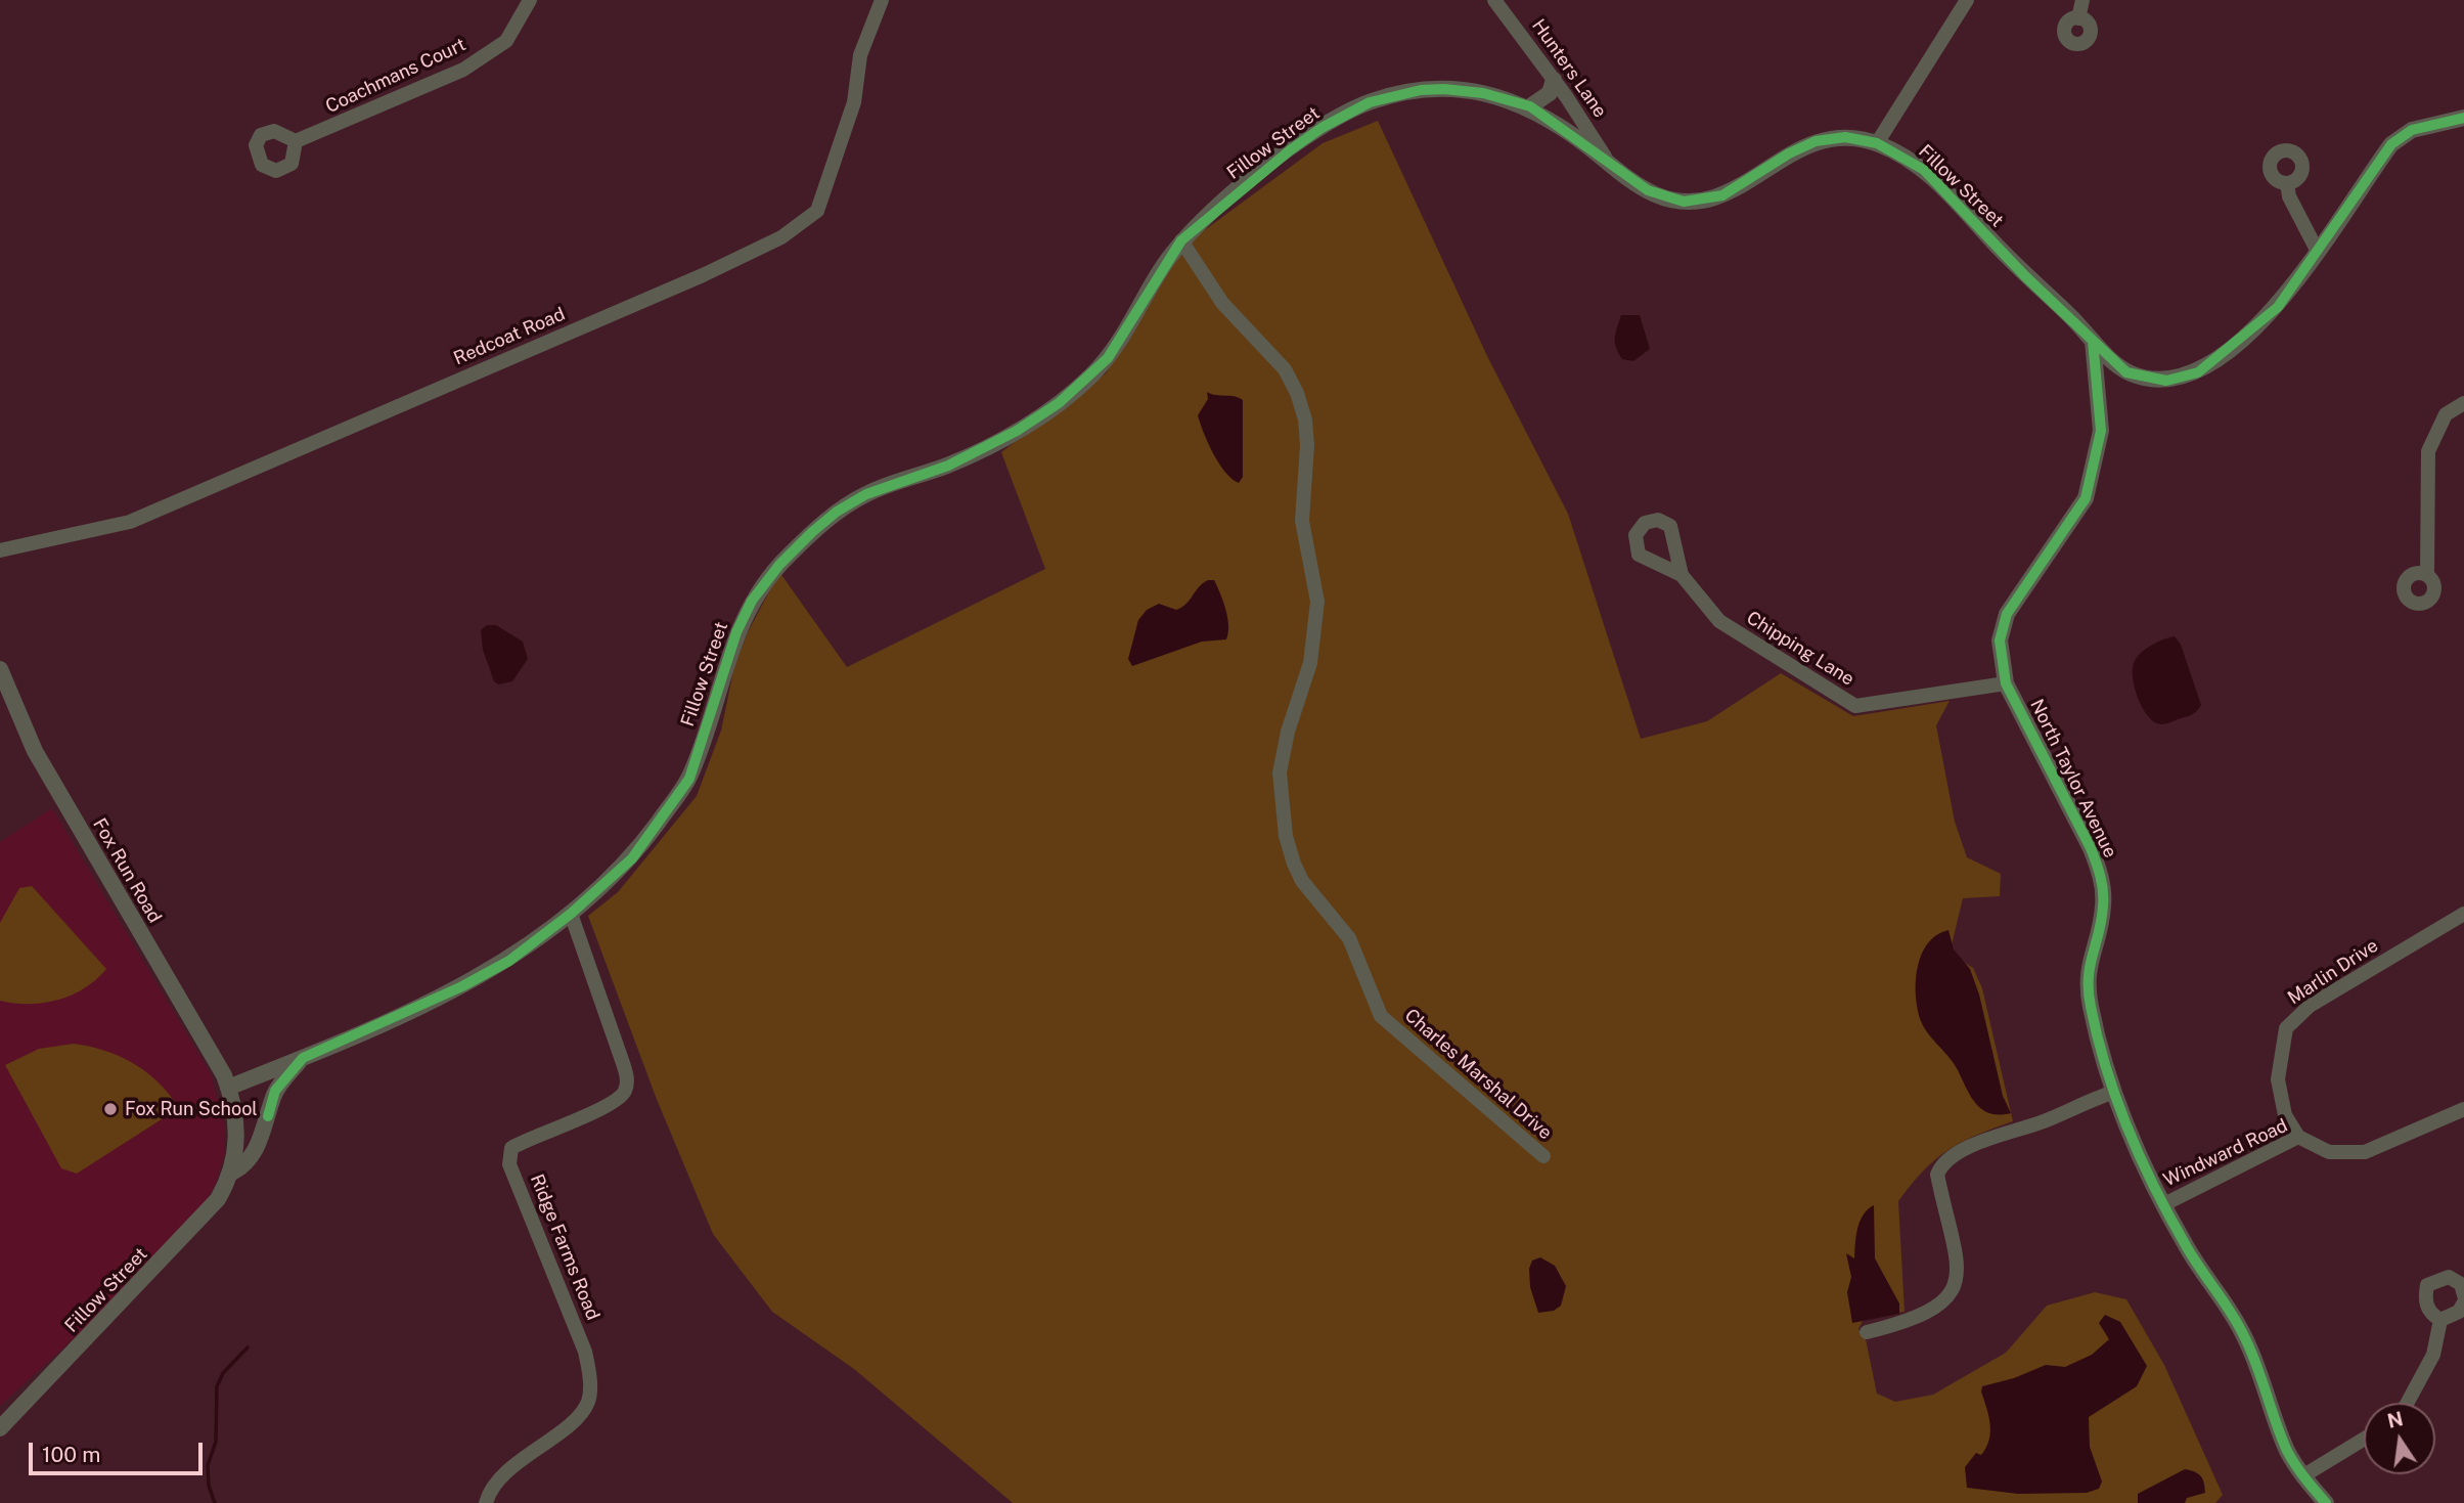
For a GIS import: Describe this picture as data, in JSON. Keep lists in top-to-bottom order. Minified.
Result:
{"streets":{"street":["Hunters Lane","Coachmans Court","Fillow Street","Redcoat Road","Chipping Lane","North Taylor Avenue","Fox Run Road","Marlin Drive","Charles Marshal Drive","Windward Road","Ridge Farms Road"]},"crossings":[["Hunters Lane","Fillow Street"],["Fillow Street","North Taylor Avenue"],["Fillow Street","Fox Run Road"],["Fillow Street","Charles Marshal Drive"],["Fillow Street","Ridge Farms Road"],["Chipping Lane","North Taylor Avenue"],["North Taylor Avenue","Windward Road"],["Marlin Drive","Windward Road"]],"places":["Fox Run School"],"scale_bar":"100 m","north":"top"}
